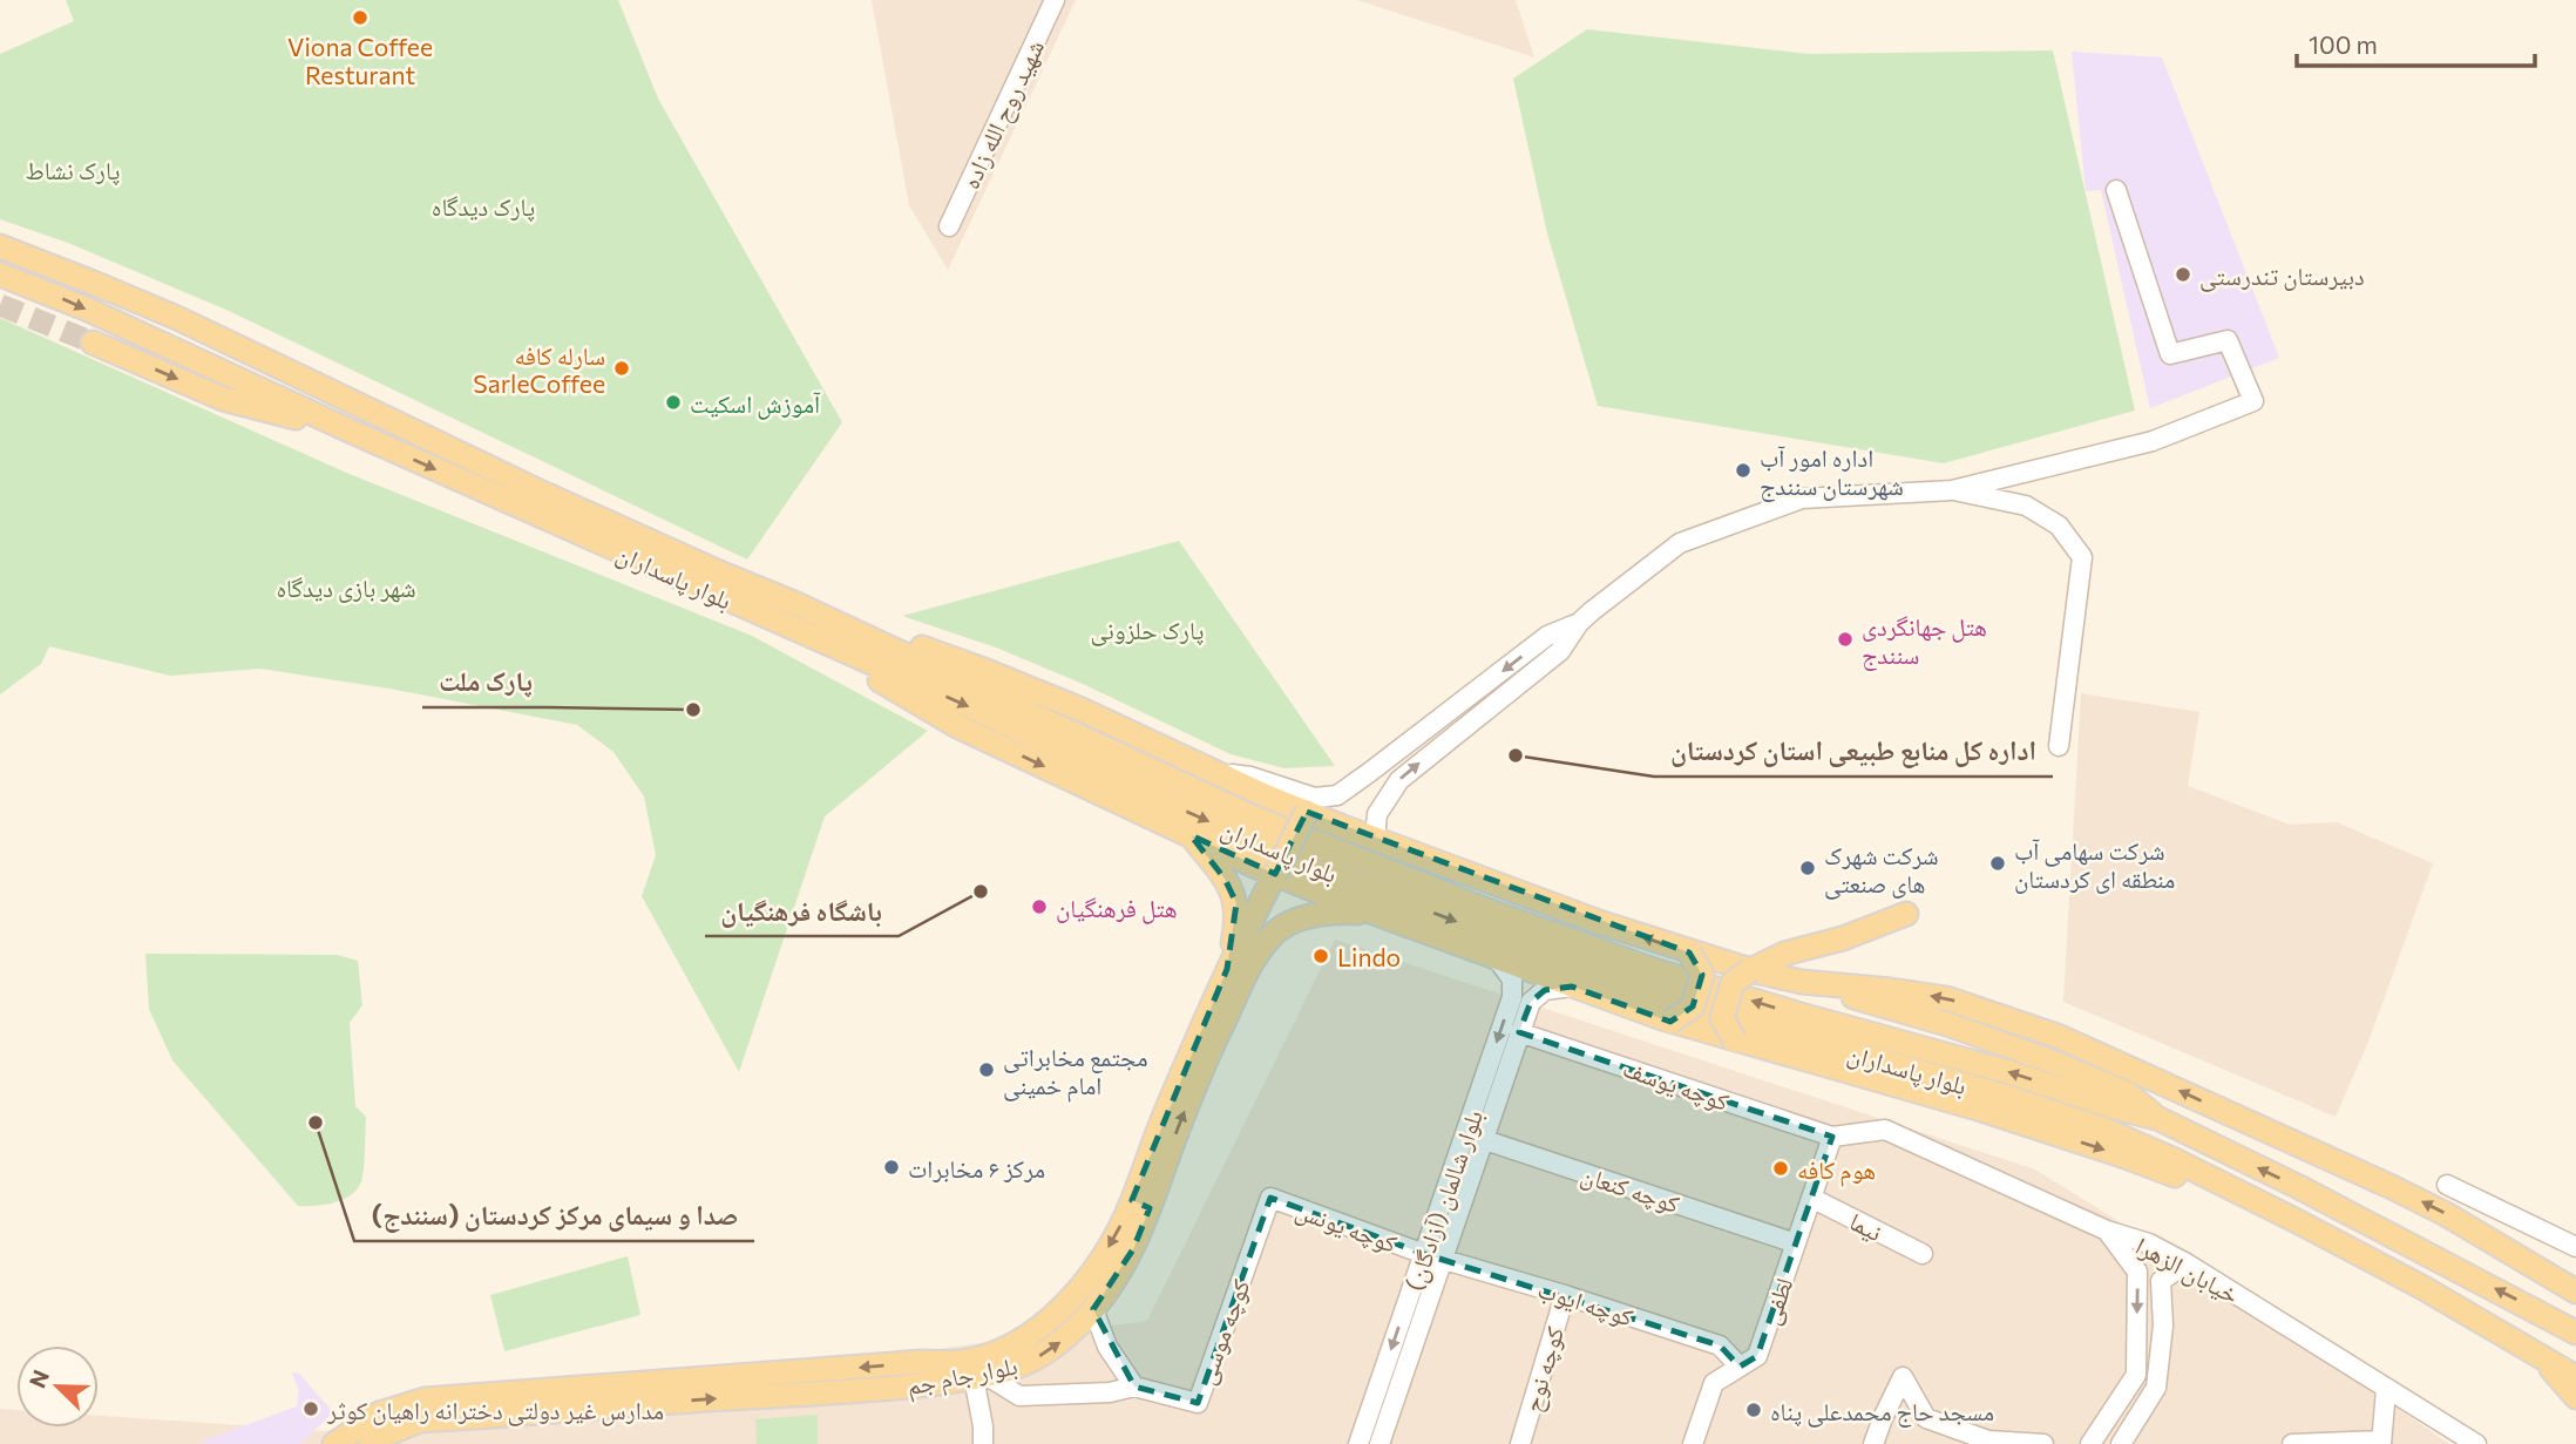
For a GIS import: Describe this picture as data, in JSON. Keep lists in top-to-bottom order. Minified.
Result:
{"streets":{"main road":["بلوار پاسداران","بلوار جام جم"],"street":["شهید روح الله زاده","کوچه یوسف","کوچه کنعان","بلوار شالمان (آزادگان)","کوچه یونس","نیما","خیابان الزهرا","لطفی","کوچه ایوب","کوچه موسی","کوچه نوح"]},"crossings":[["کوچه یوسف","بلوار شالمان (آزادگان)"],["کوچه یوسف","خیابان الزهرا"],["کوچه یوسف","لطفی"],["کوچه کنعان","بلوار شالمان (آزادگان)"],["کوچه کنعان","لطفی"],["بلوار شالمان (آزادگان)","کوچه یونس"],["بلوار شالمان (آزادگان)","کوچه ایوب"],["کوچه یونس","کوچه ایوب"],["کوچه یونس","کوچه موسی"],["نیما","لطفی"],["خیابان الزهرا","لطفی"],["لطفی","کوچه ایوب"],["کوچه ایوب","کوچه نوح"]],"parks":["پارک نشاط","پارک دیدگاه","شهر بازی دیدگاه","پارک حلزونی"],"places":["Viona Coffee Resturant","دبیرستان تندرستی","سارله کافه SarleCoffee","آموزش اسکیت","اداره امور آب شهرستان سنندج","هتل جهانگردی سنندج","پارک ملت","اداره کل منابع طبیعی استان کردستان","شرکت سهامی آب منطقه ای کردستان","شرکت شهرک های صنعتی","باشگاه فرهنگیان","هتل فرهنگیان","Lindo","مجتمع مخابراتی امام خمینی","صدا و سیمای مرکز کردستان (سنندج)","مرکز ۶ مخابرات","هوم کافه","مدارس غیر دولتی دخترانه راهیان کوثر","مسجد حاج محمدعلی پناه"],"scale_bar":"100 m","north":"top left"}
